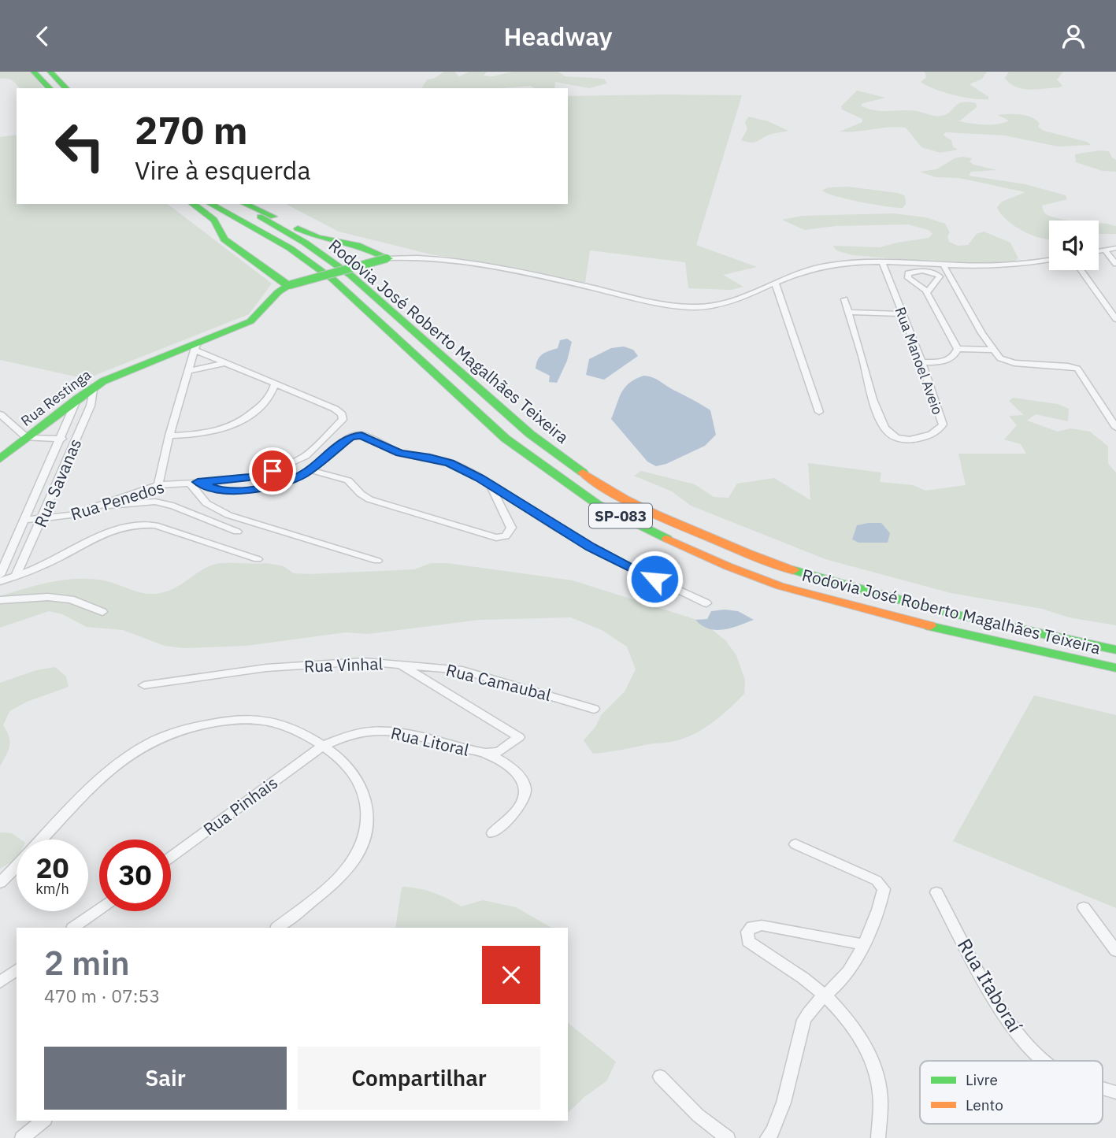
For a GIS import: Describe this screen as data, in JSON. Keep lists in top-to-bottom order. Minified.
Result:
{"streets":{"main road":["Rodovia José Roberto Magalhães Teixeira","Rua Restinga","SP-083"],"street":["Rua Manoel Aveio","Rua Savanas","Rua Penedos","Rua Vinhal","Rua Camaubal","Rua Litoral","Rua Pinhais","Rua Itaboraí"]},"crossings":[["Rua Restinga","Rua Savanas"],["Rua Savanas","Rua Penedos"],["Rua Vinhal","Rua Camaubal"],["Rua Vinhal","Rua Litoral"],["Rua Litoral","Rua Pinhais"]],"legend":["Livre","Lento"],"page":{"header":"Headway","turn":["270 m","Vire à esquerda"],"speed":"20 km/h","limit":"30","heading":["2 min","470 m · 07:53"],"buttons":["Sair","Compartilhar"]}}
